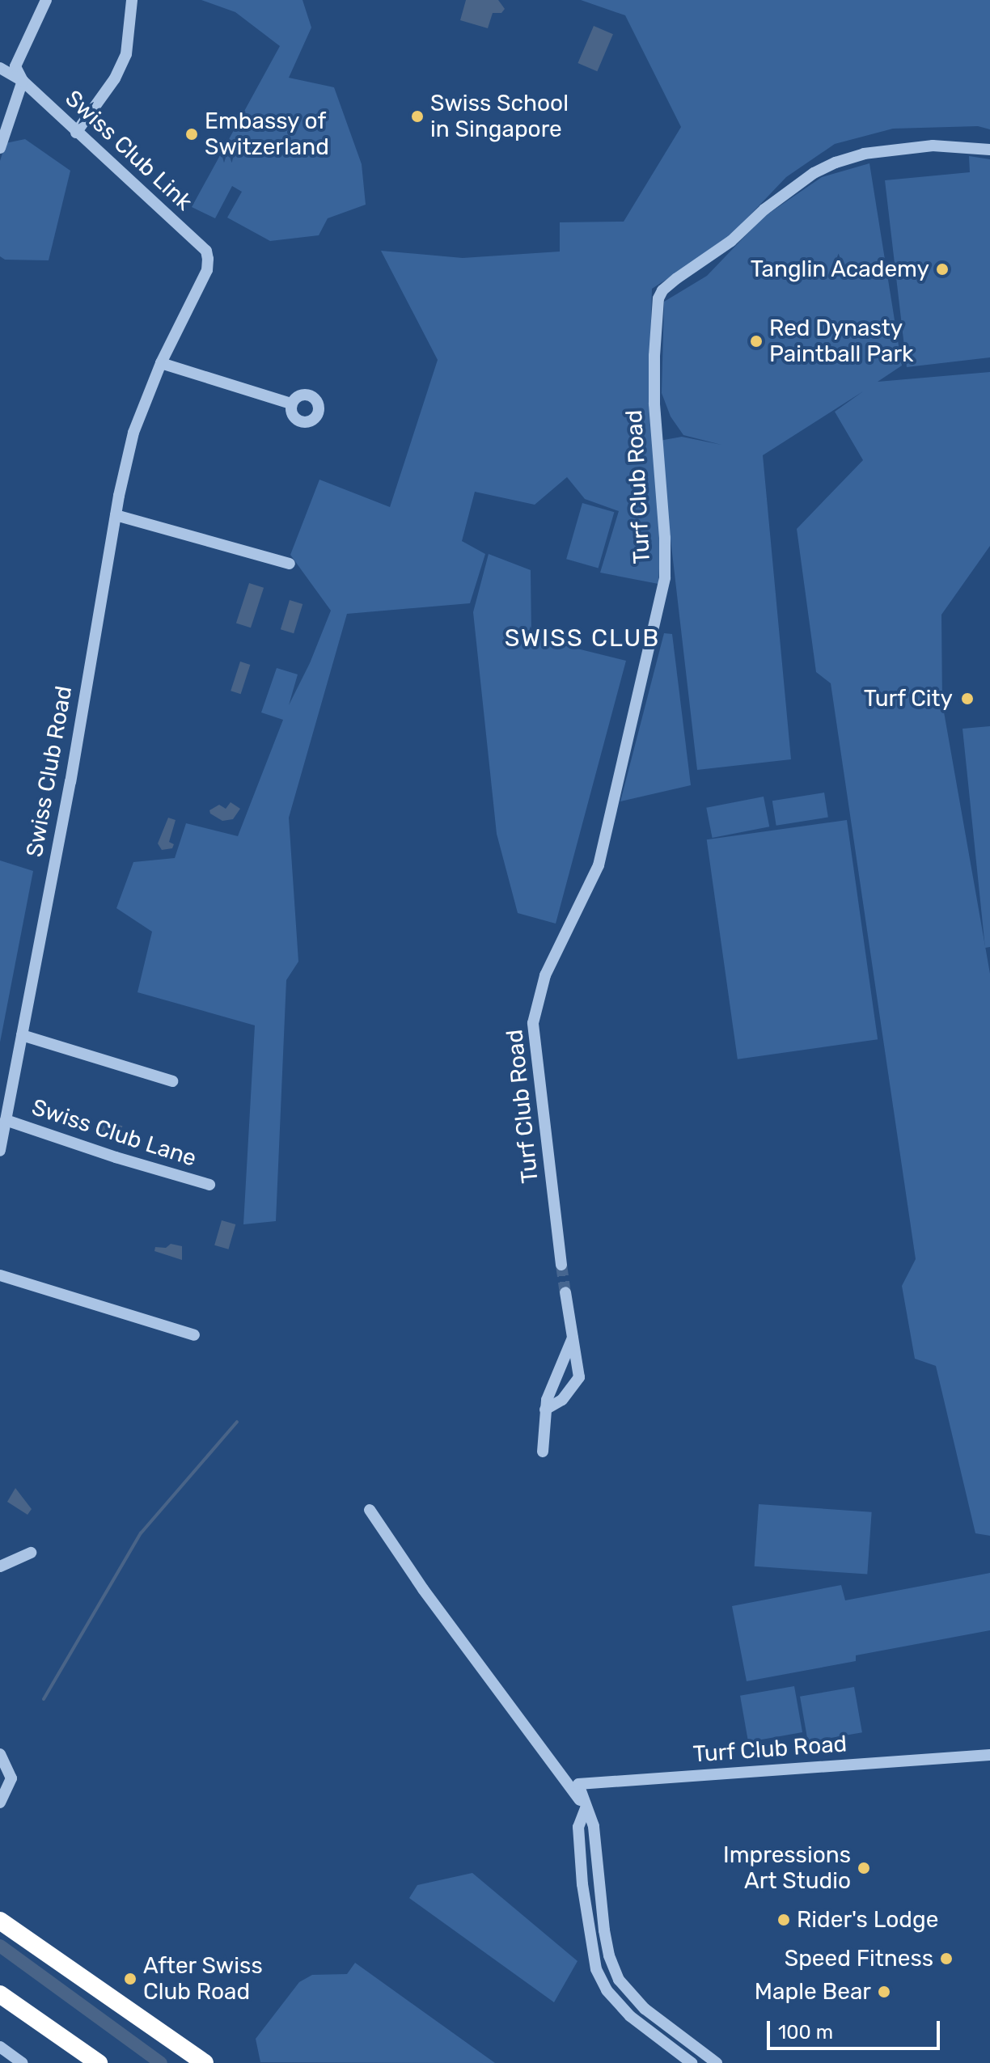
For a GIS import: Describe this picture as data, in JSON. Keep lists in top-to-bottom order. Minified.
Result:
{"streets":{"street":["Swiss Club Link","Turf Club Road","Swiss Club Road","Swiss Club Lane"]},"crossings":[["Swiss Club Link","Swiss Club Road"],["Swiss Club Road","Swiss Club Lane"]],"districts":["SWISS CLUB"],"places":["Swiss School in Singapore","Embassy of Switzerland","Tanglin Academy","Red Dynasty Paintball Park","Turf City","Impressions Art Studio","Rider's Lodge","Speed Fitness","After Swiss Club Road","Maple Bear"],"scale_bar":"100 m"}
